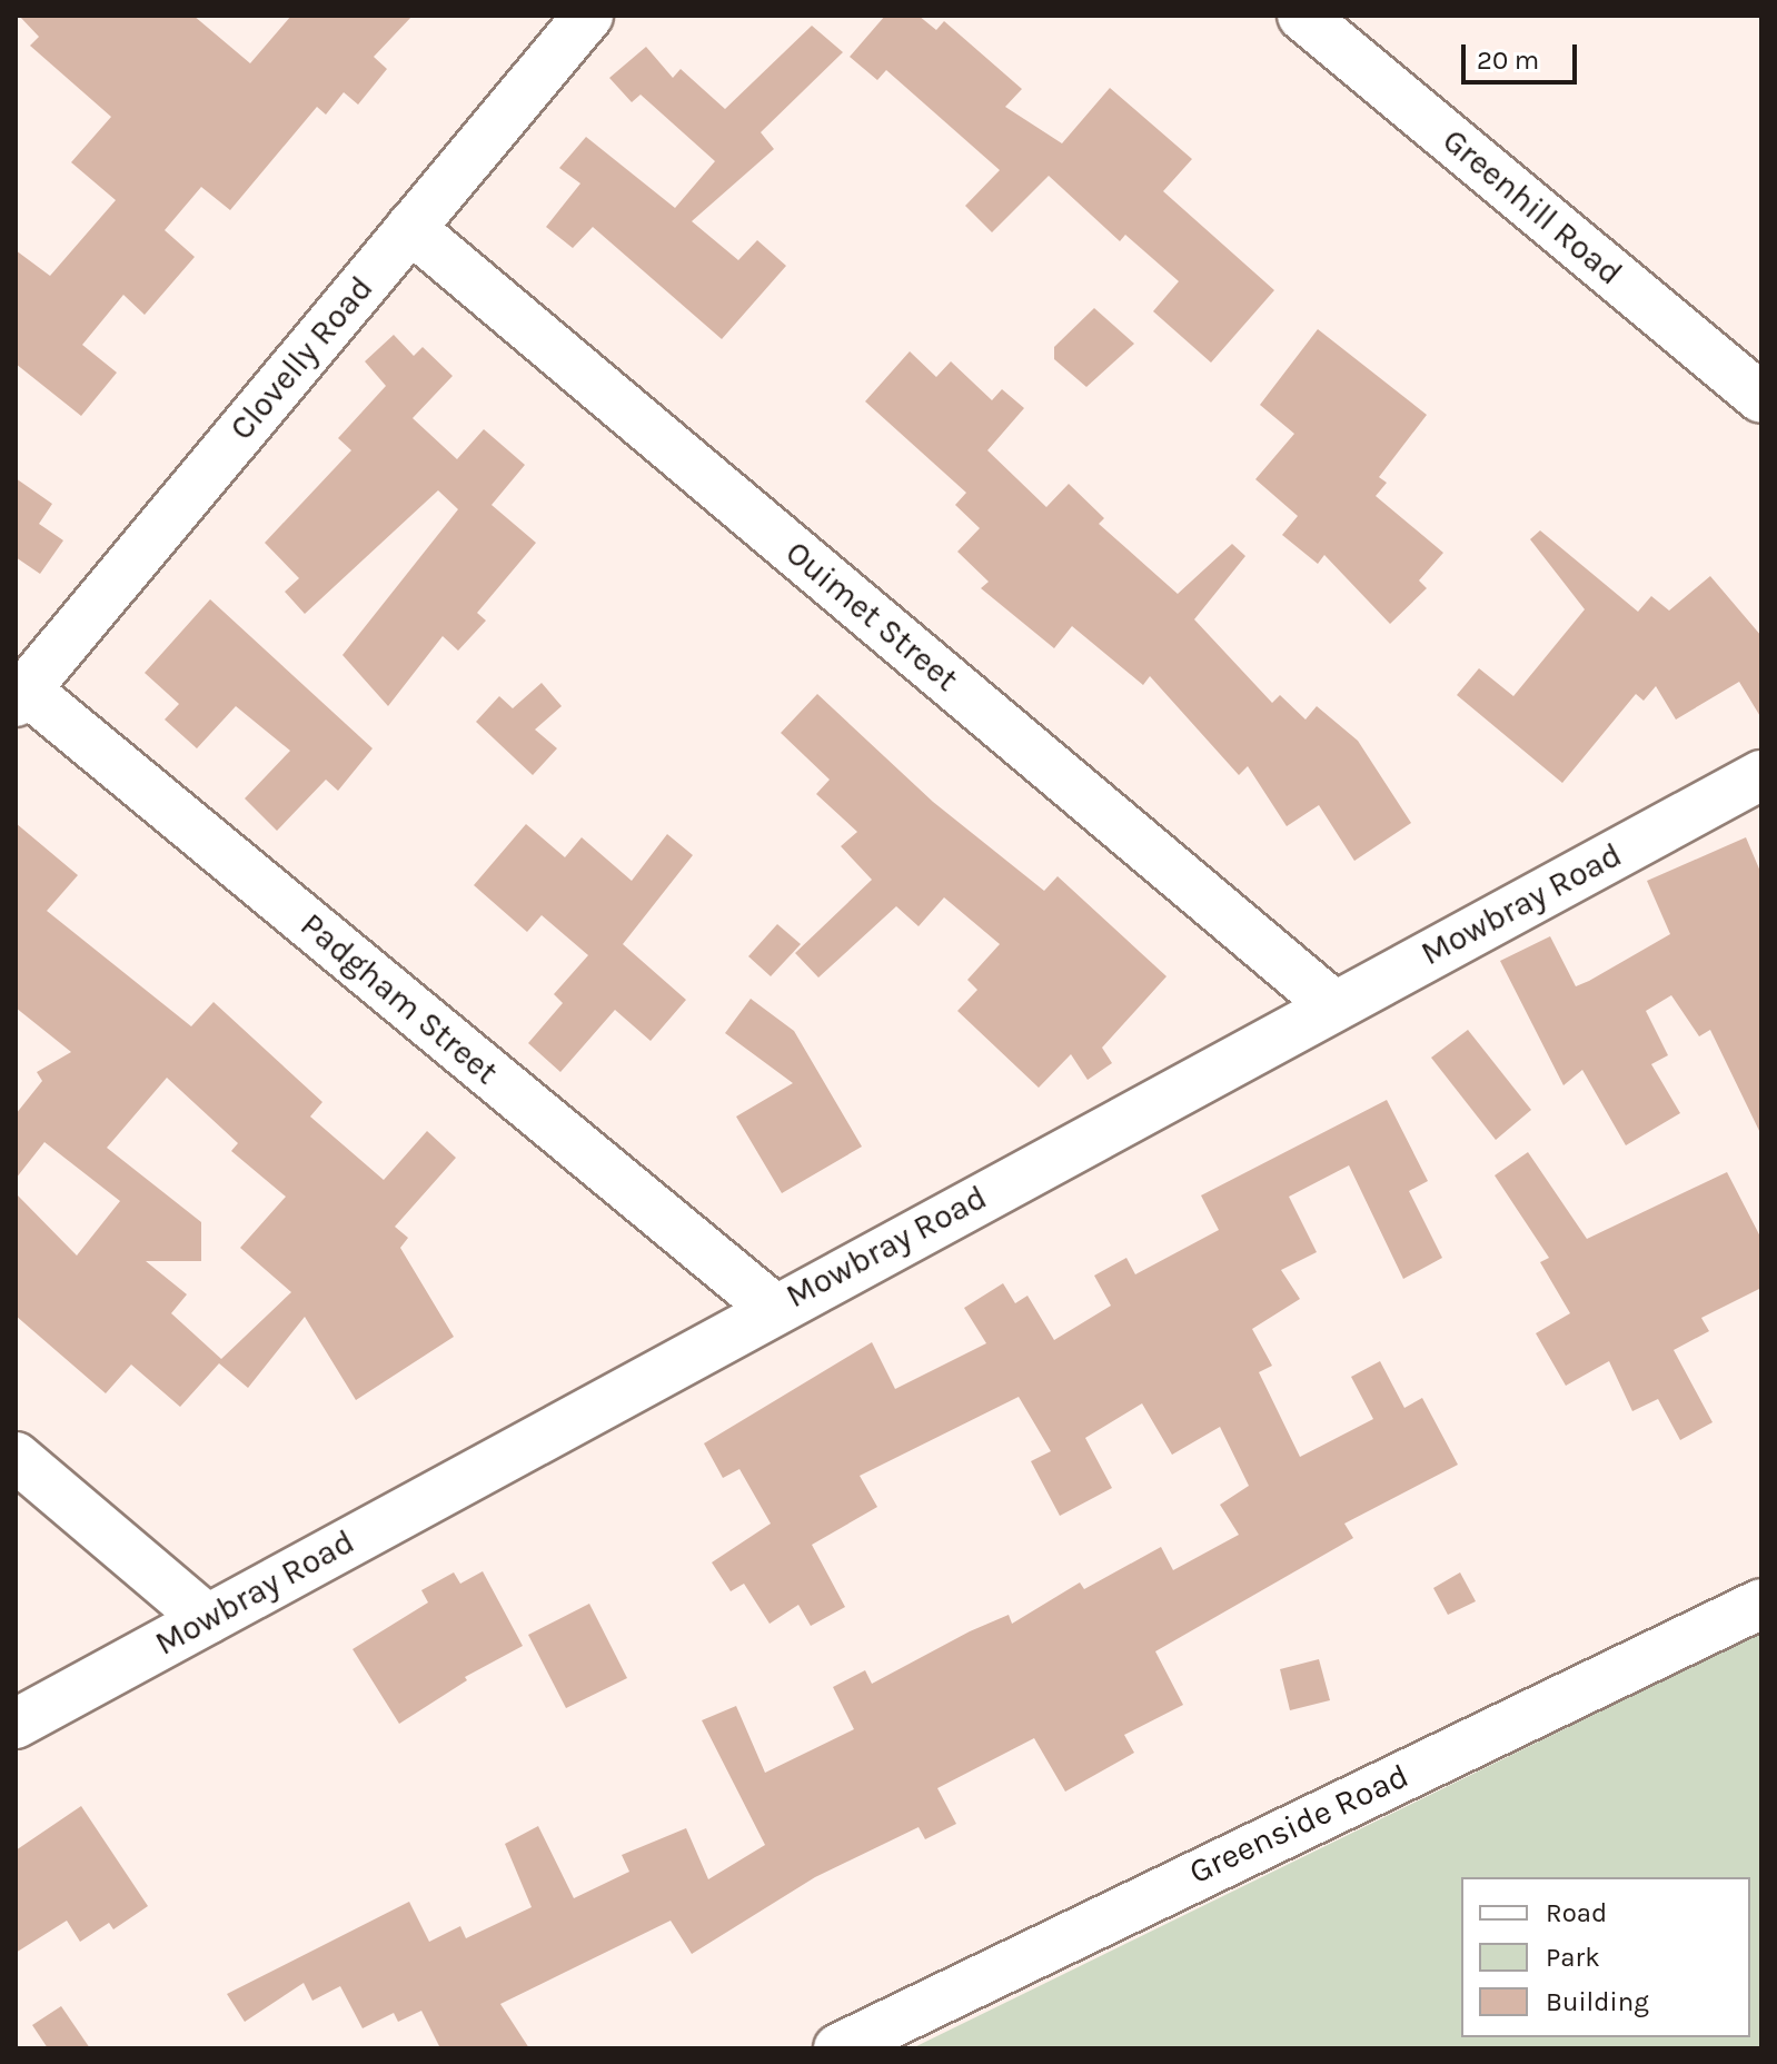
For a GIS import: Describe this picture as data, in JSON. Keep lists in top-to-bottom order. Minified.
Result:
{"streets":{"street":["Greenhill Road","Clovelly Road","Ouimet Street","Mowbray Road","Padgham Street","Greenside Road"]},"crossings":[["Clovelly Road","Ouimet Street"],["Clovelly Road","Padgham Street"],["Ouimet Street","Mowbray Road"],["Mowbray Road","Padgham Street"]],"legend":["Road","Park","Building"],"scale_bar":"20 m"}
